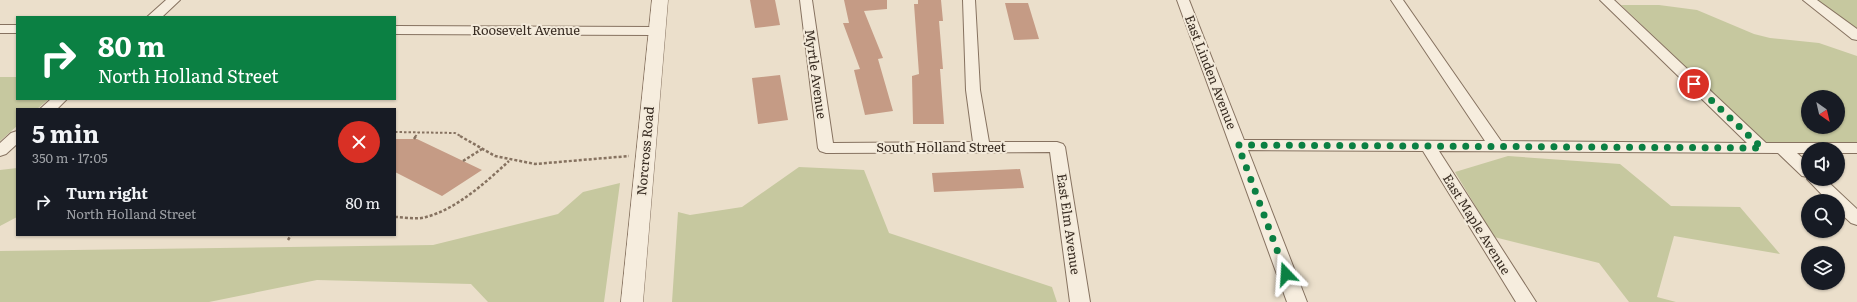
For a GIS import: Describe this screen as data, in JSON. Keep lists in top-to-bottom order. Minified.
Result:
{"streets":{"street":["Roosevelt Avenue","East Linden Avenue","Myrtle Avenue","South Holland Street","Norcross Road","East Elm Avenue","East Maple Avenue"]},"crossings":[["Roosevelt Avenue","Norcross Road"],["Myrtle Avenue","South Holland Street"],["South Holland Street","East Elm Avenue"]],"north":"bottom right","page":{"turn":["80 m","North Holland Street"],"heading":["5 min","350 m · 17:05"],"list":[{"name":"Turn right","note":"North Holland Street","value":"80 m"}]}}
